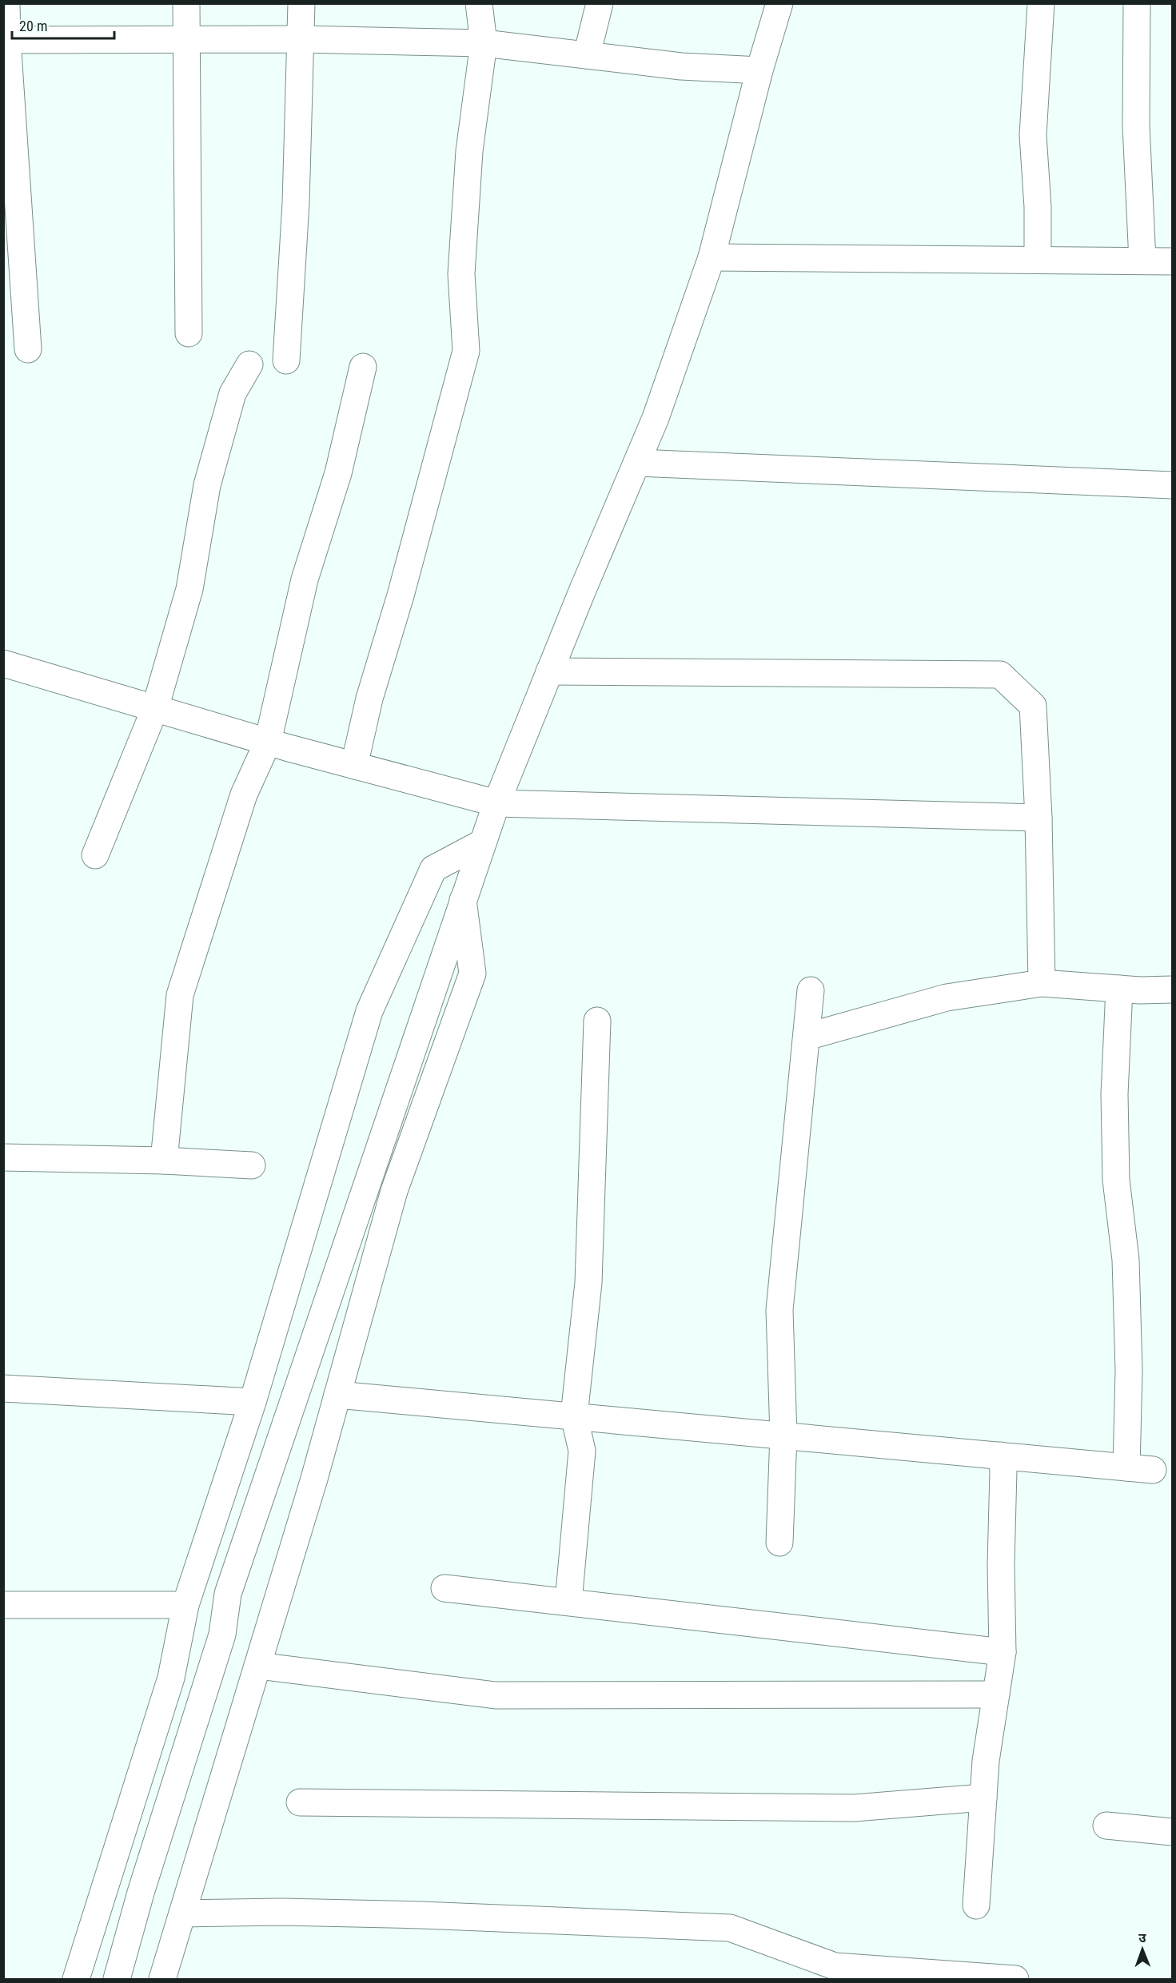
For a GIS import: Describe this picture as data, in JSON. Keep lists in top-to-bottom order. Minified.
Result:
{"scale_bar":"20 m","north":"top"}
